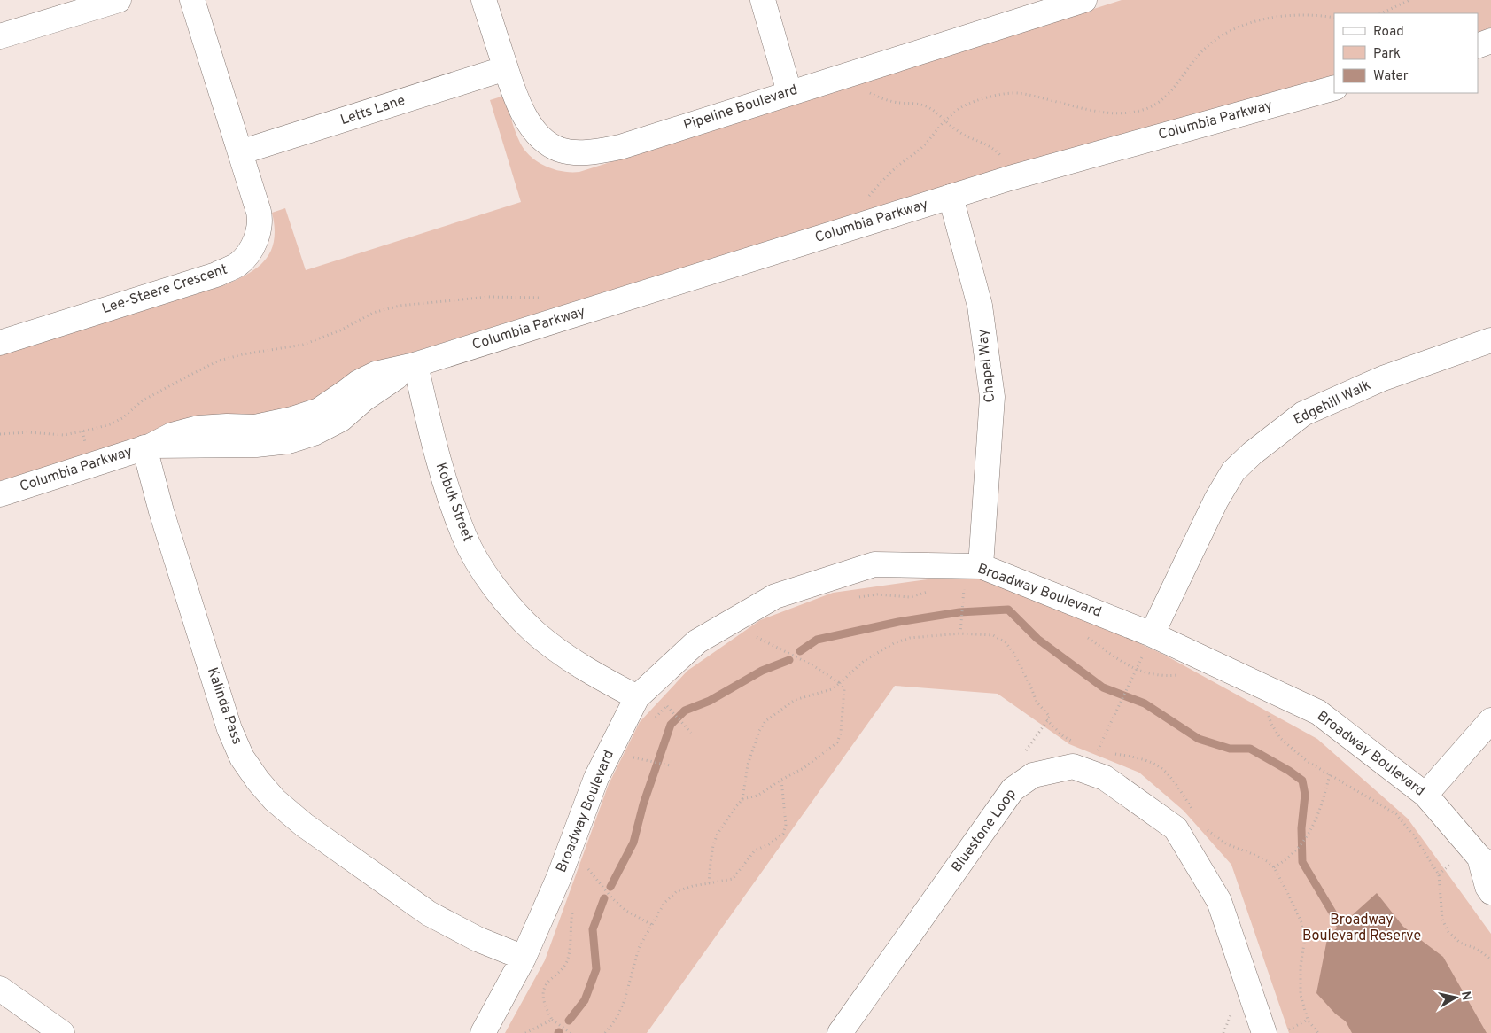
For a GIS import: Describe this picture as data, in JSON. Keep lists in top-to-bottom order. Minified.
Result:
{"streets":{"street":["Pipeline Boulevard","Letts Lane","Columbia Parkway","Lee-Steere Crescent","Chapel Way","Edgehill Walk","Kobuk Street","Broadway Boulevard","Kalinda Pass","Bluestone Loop"]},"crossings":[["Pipeline Boulevard","Letts Lane"],["Letts Lane","Lee-Steere Crescent"],["Columbia Parkway","Chapel Way"],["Columbia Parkway","Kobuk Street"],["Columbia Parkway","Kalinda Pass"],["Chapel Way","Broadway Boulevard"],["Edgehill Walk","Broadway Boulevard"],["Kobuk Street","Broadway Boulevard"],["Broadway Boulevard","Kalinda Pass"]],"parks":["Broadway Boulevard Reserve"],"legend":["Road","Park","Water"],"north":"right"}
